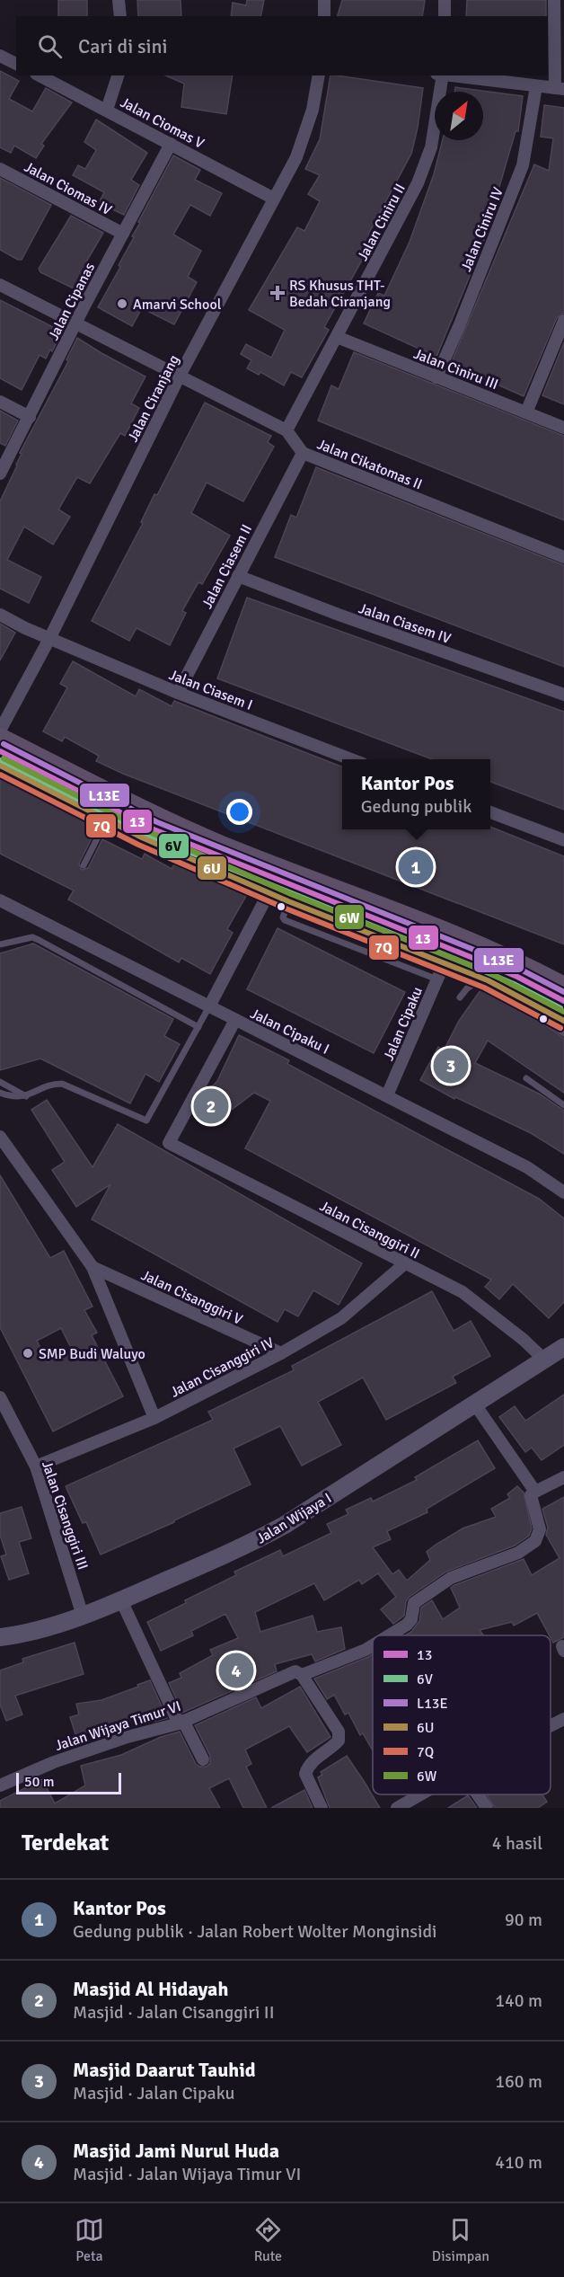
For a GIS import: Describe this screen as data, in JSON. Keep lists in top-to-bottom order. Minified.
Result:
{"streets":{"main road":["Jalan Wijaya I"],"street":["Jalan Ciomas V","Jalan Ciomas IV","Jalan Ciniru II","Jalan Ciniru IV","Jalan Cipanas","Jalan Ciniru III","Jalan Ciranjang","Jalan Cikatomas II","Jalan Ciasem II","Jalan Ciasem IV","Jalan Ciasem I","Jalan Cipaku","Jalan Cipaku I","Jalan Cisanggiri II","Jalan Cisanggiri V","Jalan Cisanggiri IV","Jalan Cisanggiri III","Jalan Wijaya Timur VI"]},"crossings":[["Jalan Ciomas V","Jalan Cipanas"],["Jalan Ciomas V","Jalan Ciranjang"],["Jalan Ciomas IV","Jalan Cipanas"],["Jalan Ciniru II","Jalan Ciniru III"],["Jalan Ciniru II","Jalan Cikatomas II"],["Jalan Ciniru IV","Jalan Ciniru III"],["Jalan Cipanas","Jalan Cikatomas II"],["Jalan Ciranjang","Jalan Cikatomas II"],["Jalan Ciranjang","Jalan Ciasem I"],["Jalan Cikatomas II","Jalan Ciasem II"],["Jalan Ciasem II","Jalan Ciasem IV"],["Jalan Ciasem II","Jalan Ciasem I"],["Jalan Cipaku","Jalan Cipaku I"],["Jalan Cipaku I","Jalan Cisanggiri II"],["Jalan Cisanggiri II","Jalan Cisanggiri IV"],["Jalan Cisanggiri II","Jalan Wijaya I"],["Jalan Cisanggiri V","Jalan Cisanggiri IV"],["Jalan Cisanggiri IV","Jalan Cisanggiri III"],["Jalan Cisanggiri III","Jalan Wijaya I"]],"places":{"health":["RS Khusus THT- Bedah Ciranjang"],"other":["Amarvi School","SMP Budi Waluyo"]},"lines":["transit line L13E","transit line 13","transit line 6W","transit line 6V","transit line 6U","transit line 7Q"],"legend":["13","6V","L13E","6U","7Q","6W"],"scale_bar":"50 m","north":"top right","page":{"search":"Cari di sini","popup":["Kantor Pos","Gedung publik"],"pins":["1","3","2","4"],"scale":"50 m","heading":["Terdekat","4 hasil"],"list":[{"mark":"1","name":"Kantor Pos","note":"Gedung publik · Jalan Robert Wolter Monginsidi","value":"90 m"},{"mark":"2","name":"Masjid Al Hidayah","note":"Masjid · Jalan Cisanggiri II","value":"140 m"},{"mark":"3","name":"Masjid Daarut Tauhid","note":"Masjid · Jalan Cipaku","value":"160 m"},{"mark":"4","name":"Masjid Jami Nurul Huda","note":"Masjid · Jalan Wijaya Timur VI","value":"410 m"}],"nav":["Peta","Rute","Disimpan"]}}
